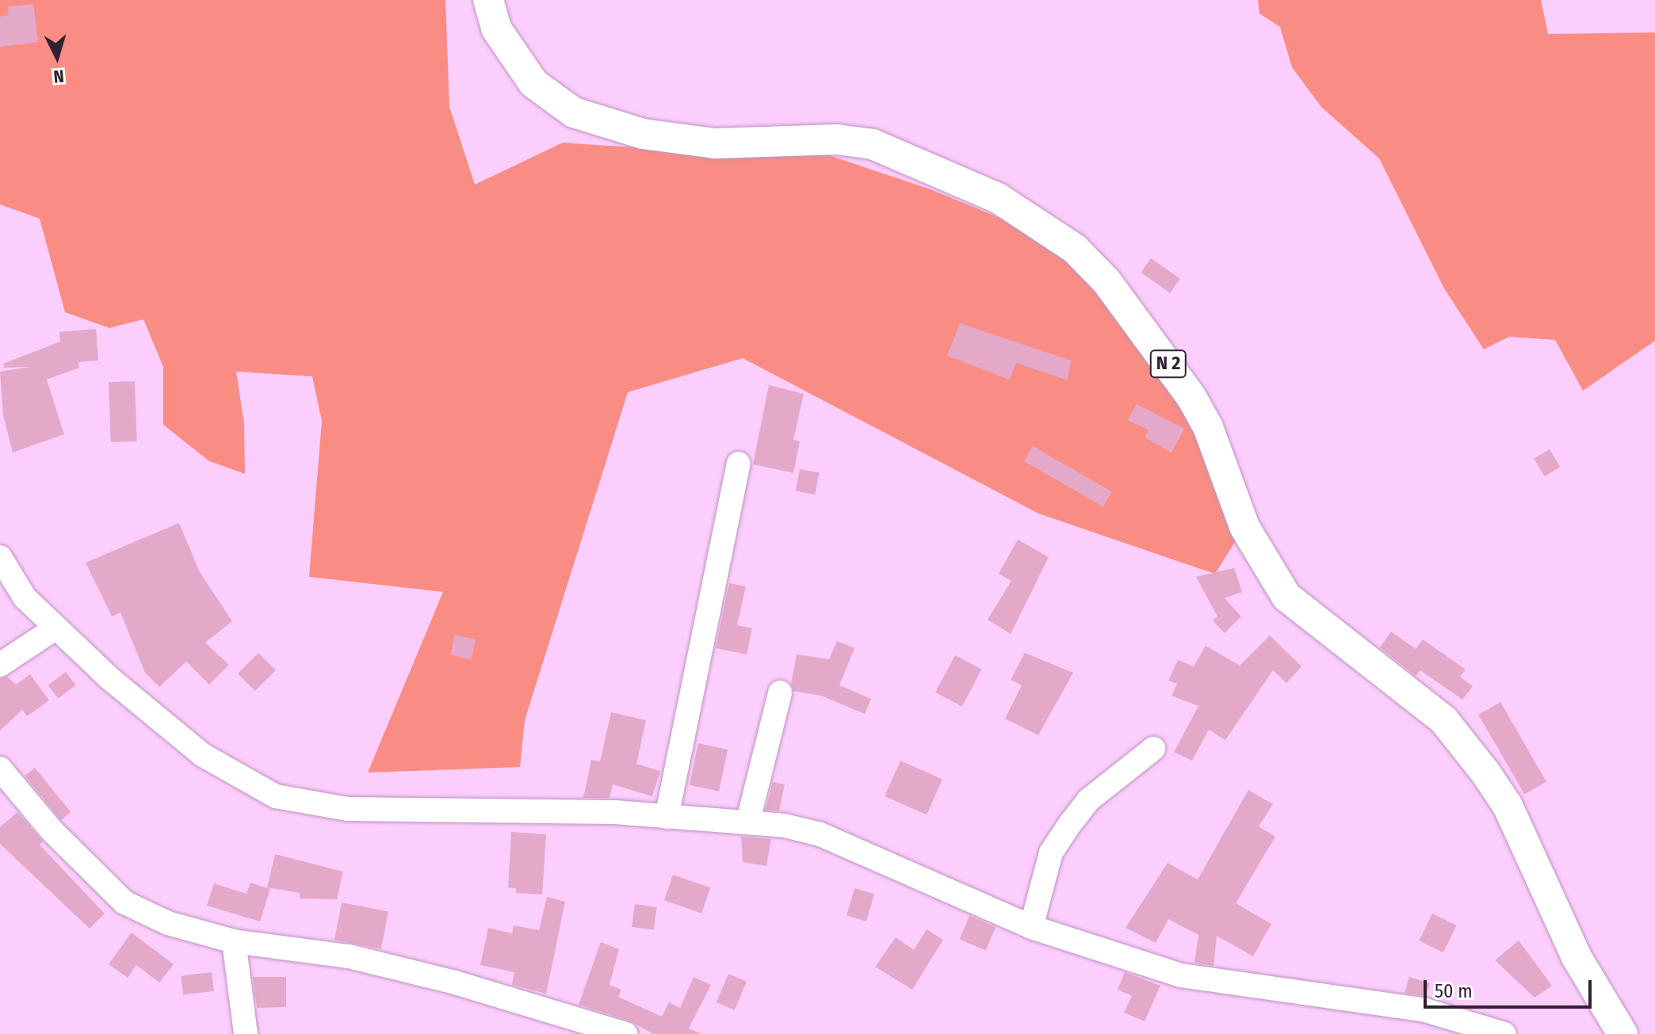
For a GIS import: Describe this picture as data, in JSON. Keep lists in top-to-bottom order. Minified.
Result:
{"streets":{"main road":["N 2"]},"scale_bar":"50 m","north":"bottom"}
